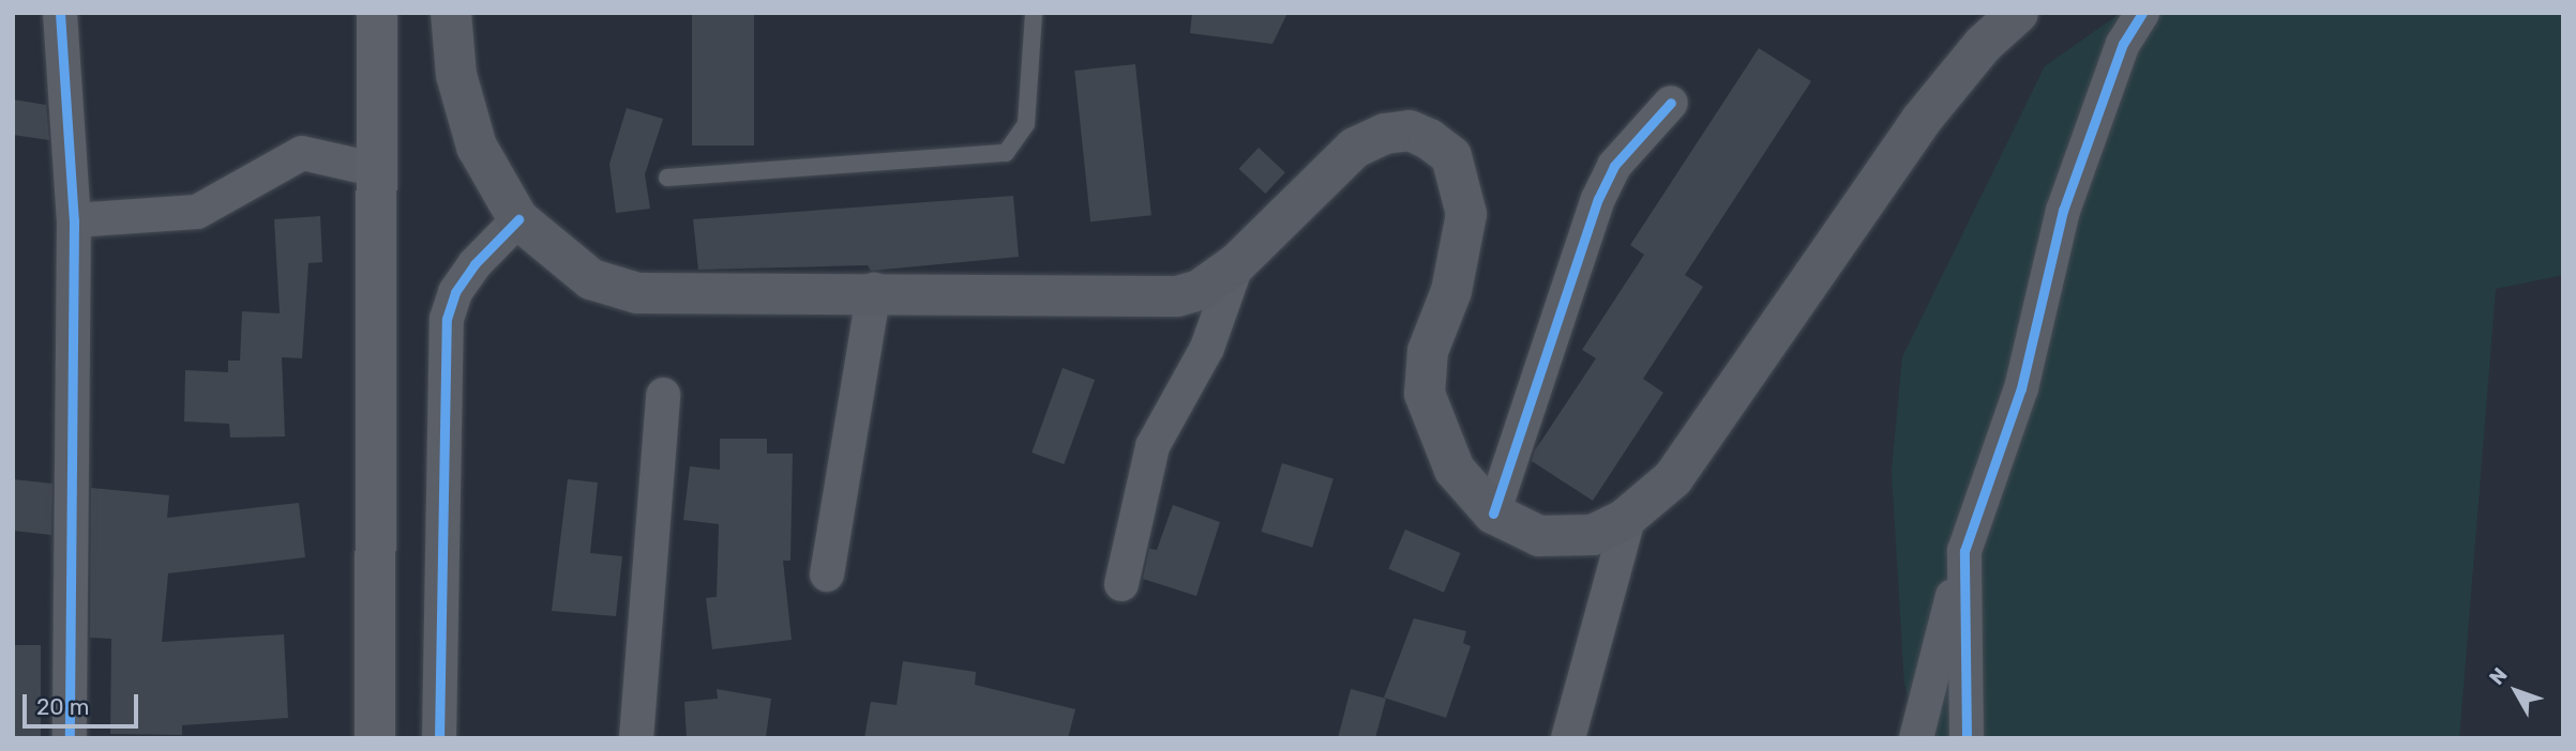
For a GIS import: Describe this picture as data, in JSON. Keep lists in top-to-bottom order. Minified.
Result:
{"scale_bar":"20 m","north":"top left"}
